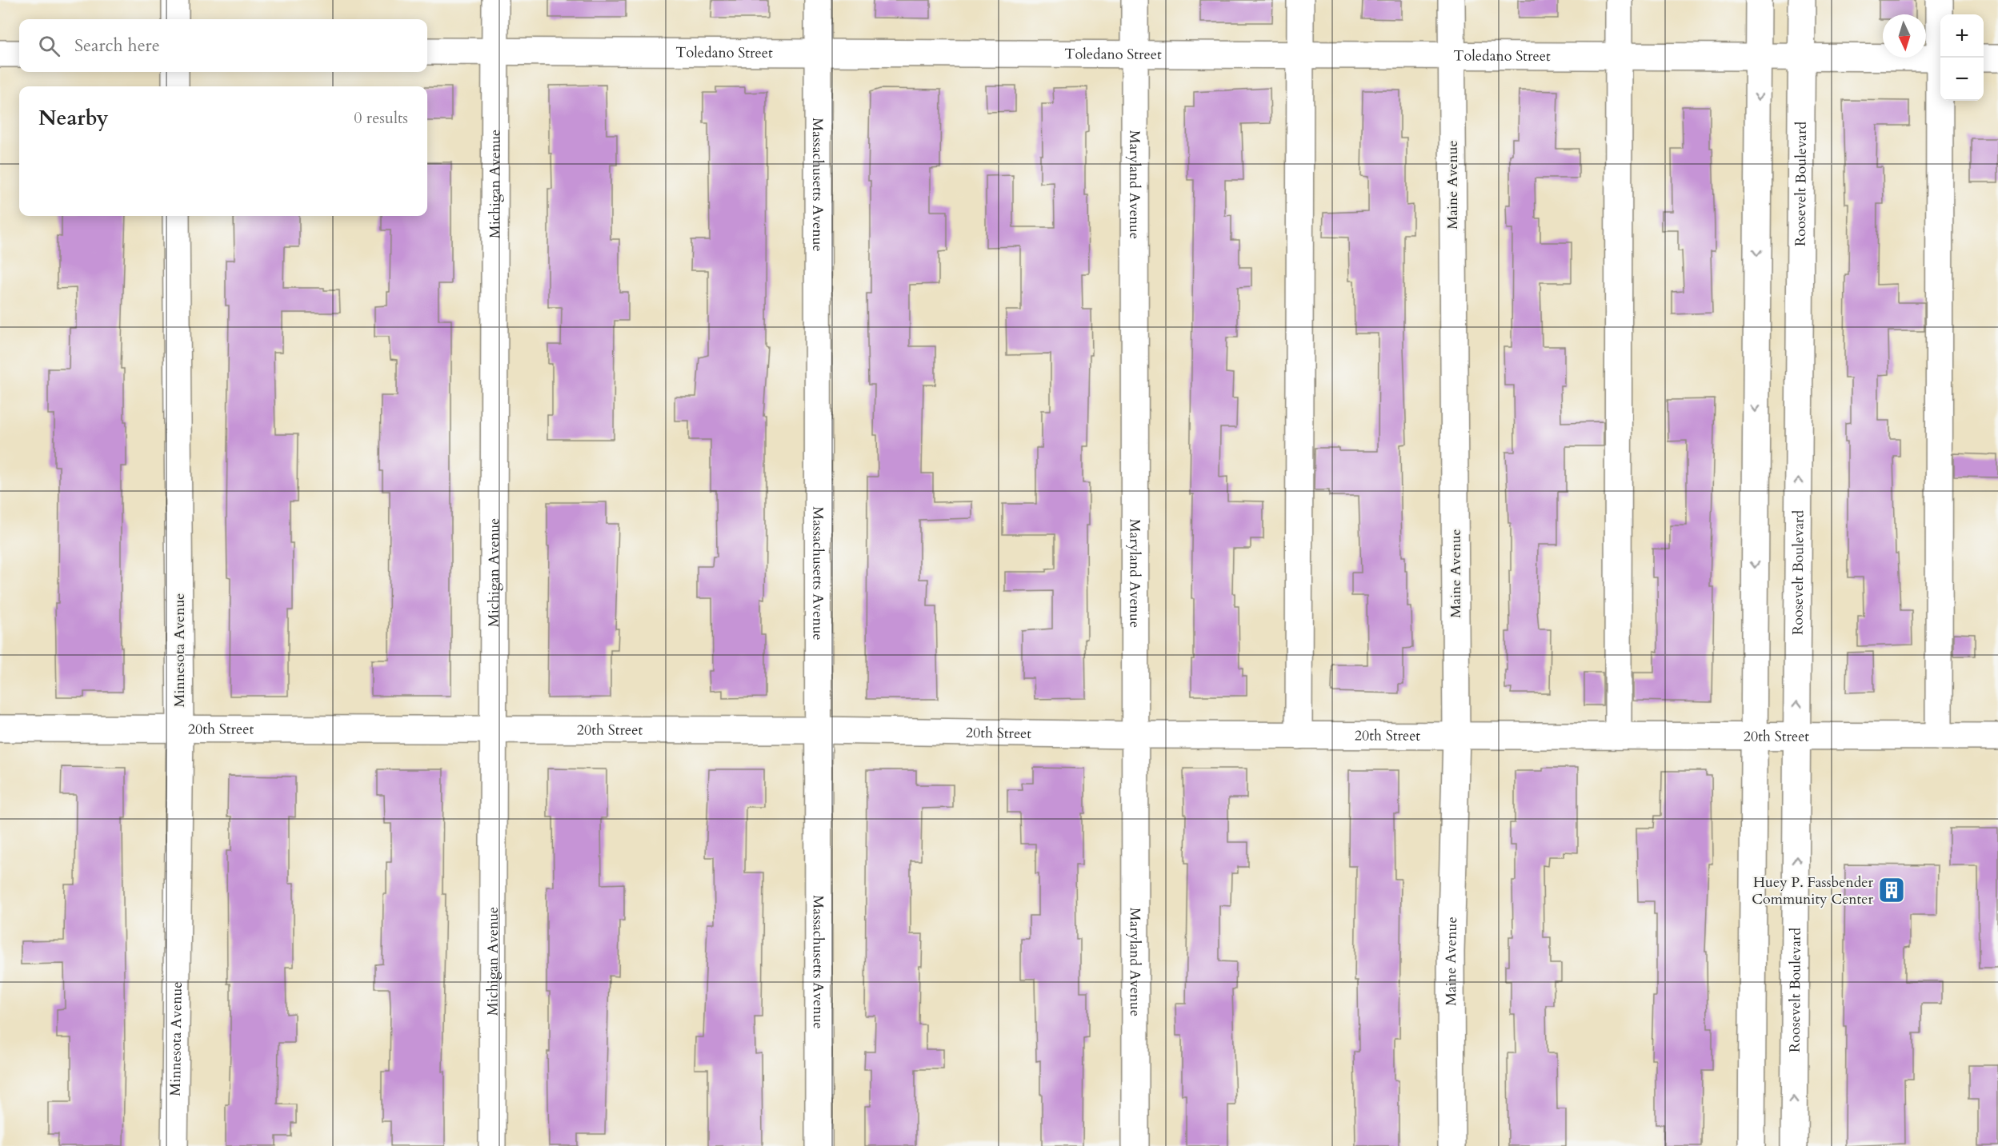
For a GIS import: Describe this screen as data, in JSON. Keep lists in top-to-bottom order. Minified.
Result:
{"streets":{"street":["Toledano Street","Michigan Avenue","Massachusetts Avenue","Maryland Avenue","Maine Avenue","Roosevelt Boulevard","Minnesota Avenue","20th Street"]},"crossings":[["Toledano Street","Michigan Avenue"],["Toledano Street","Massachusetts Avenue"],["Toledano Street","Maryland Avenue"],["Toledano Street","Maine Avenue"],["Toledano Street","Roosevelt Boulevard"],["Michigan Avenue","20th Street"],["Massachusetts Avenue","20th Street"],["Maryland Avenue","20th Street"],["Maine Avenue","20th Street"],["Roosevelt Boulevard","20th Street"],["Minnesota Avenue","20th Street"]],"places":{"building":["Huey P. Fassbender Community Center"]},"north":"bottom","page":{"map_buttons":["+","−"],"search":"Search here","heading":["Nearby","0 results"]}}
